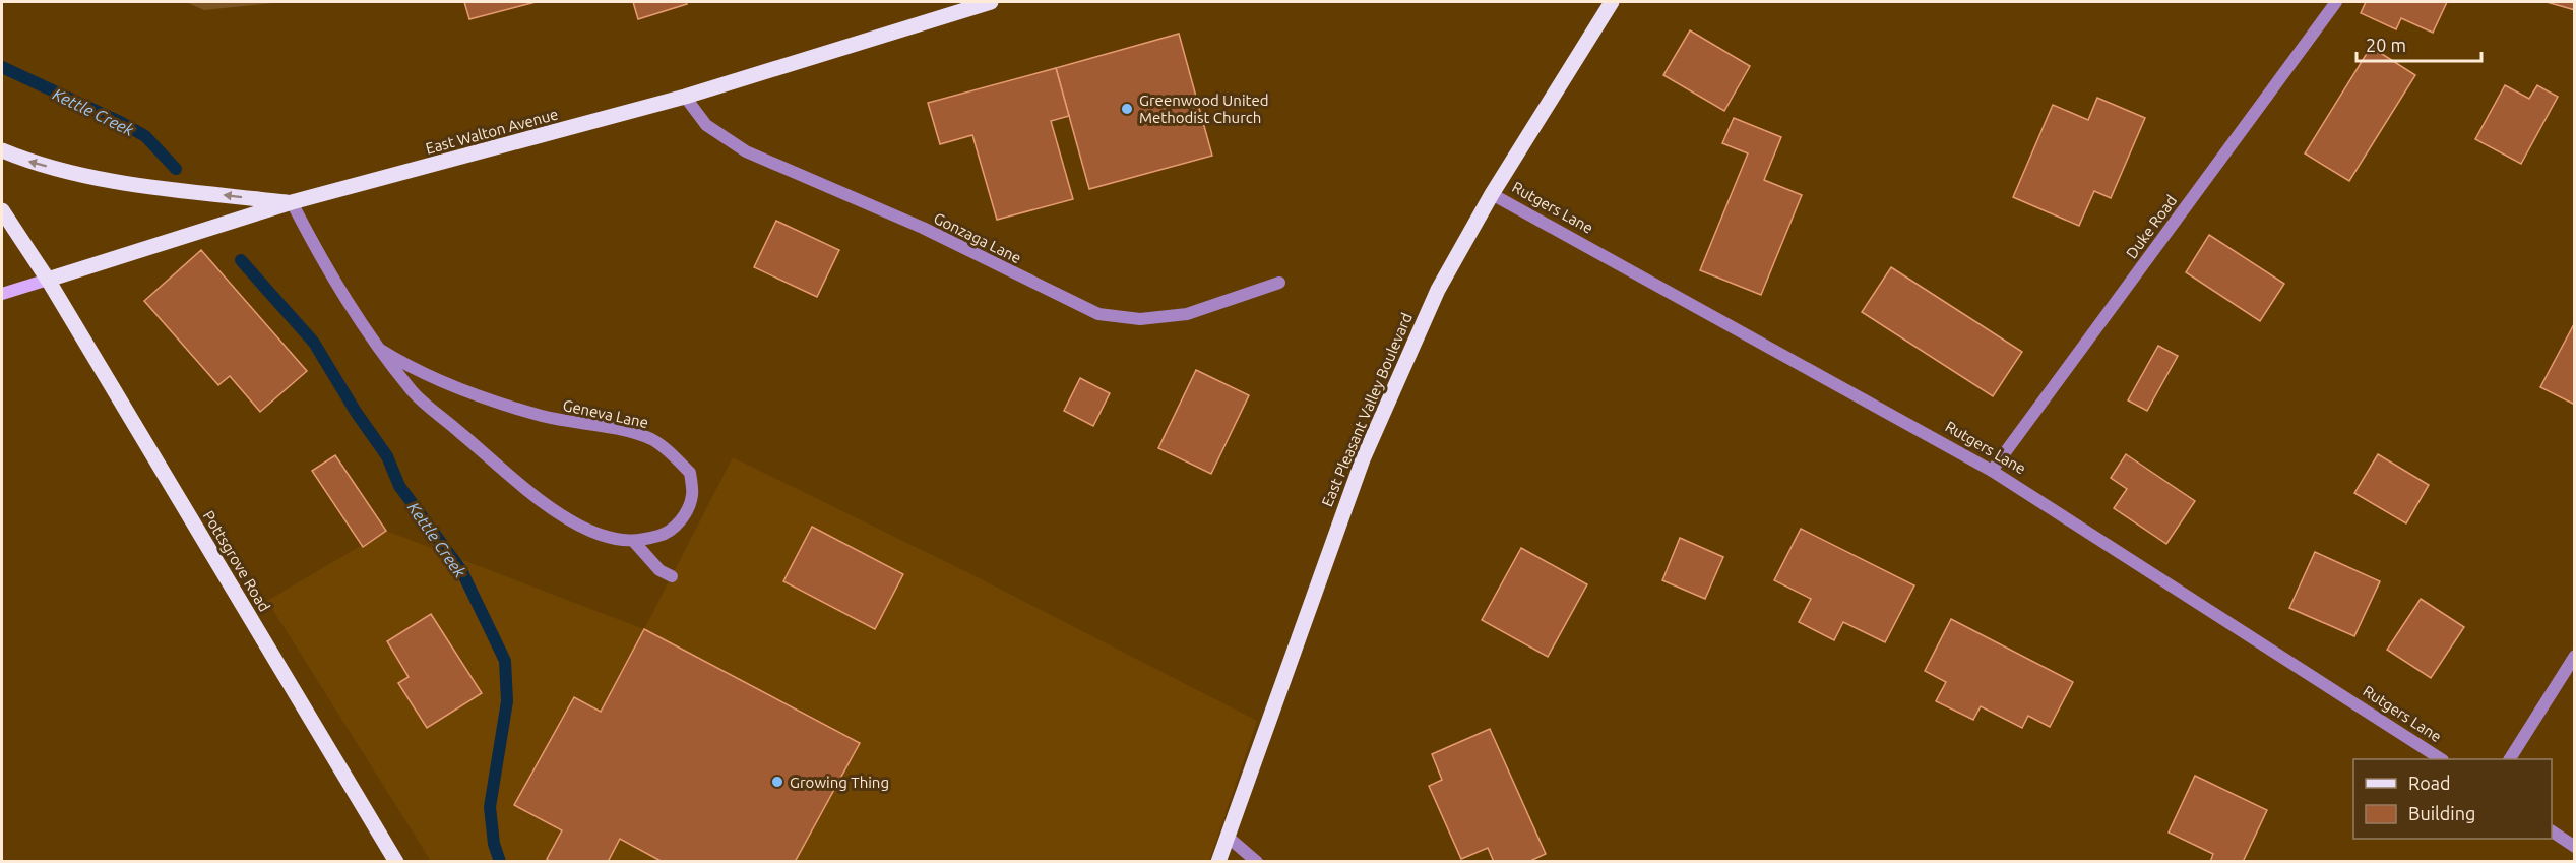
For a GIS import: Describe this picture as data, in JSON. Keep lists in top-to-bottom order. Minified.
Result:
{"streets":{"main road":["East Walton Avenue","East Pleasant Valley Boulevard","Pottsgrove Road"],"street":["Rutgers Lane","Duke Road","Gonzaga Lane","Geneva Lane"]},"crossings":[["East Walton Avenue","Gonzaga Lane"],["East Walton Avenue","Geneva Lane"],["East Walton Avenue","Pottsgrove Road"],["Rutgers Lane","Duke Road"],["Rutgers Lane","East Pleasant Valley Boulevard"]],"water":["Kettle Creek"],"places":["Greenwood United Methodist Church","Growing Thing"],"legend":["Road","Building"],"scale_bar":"20 m"}
